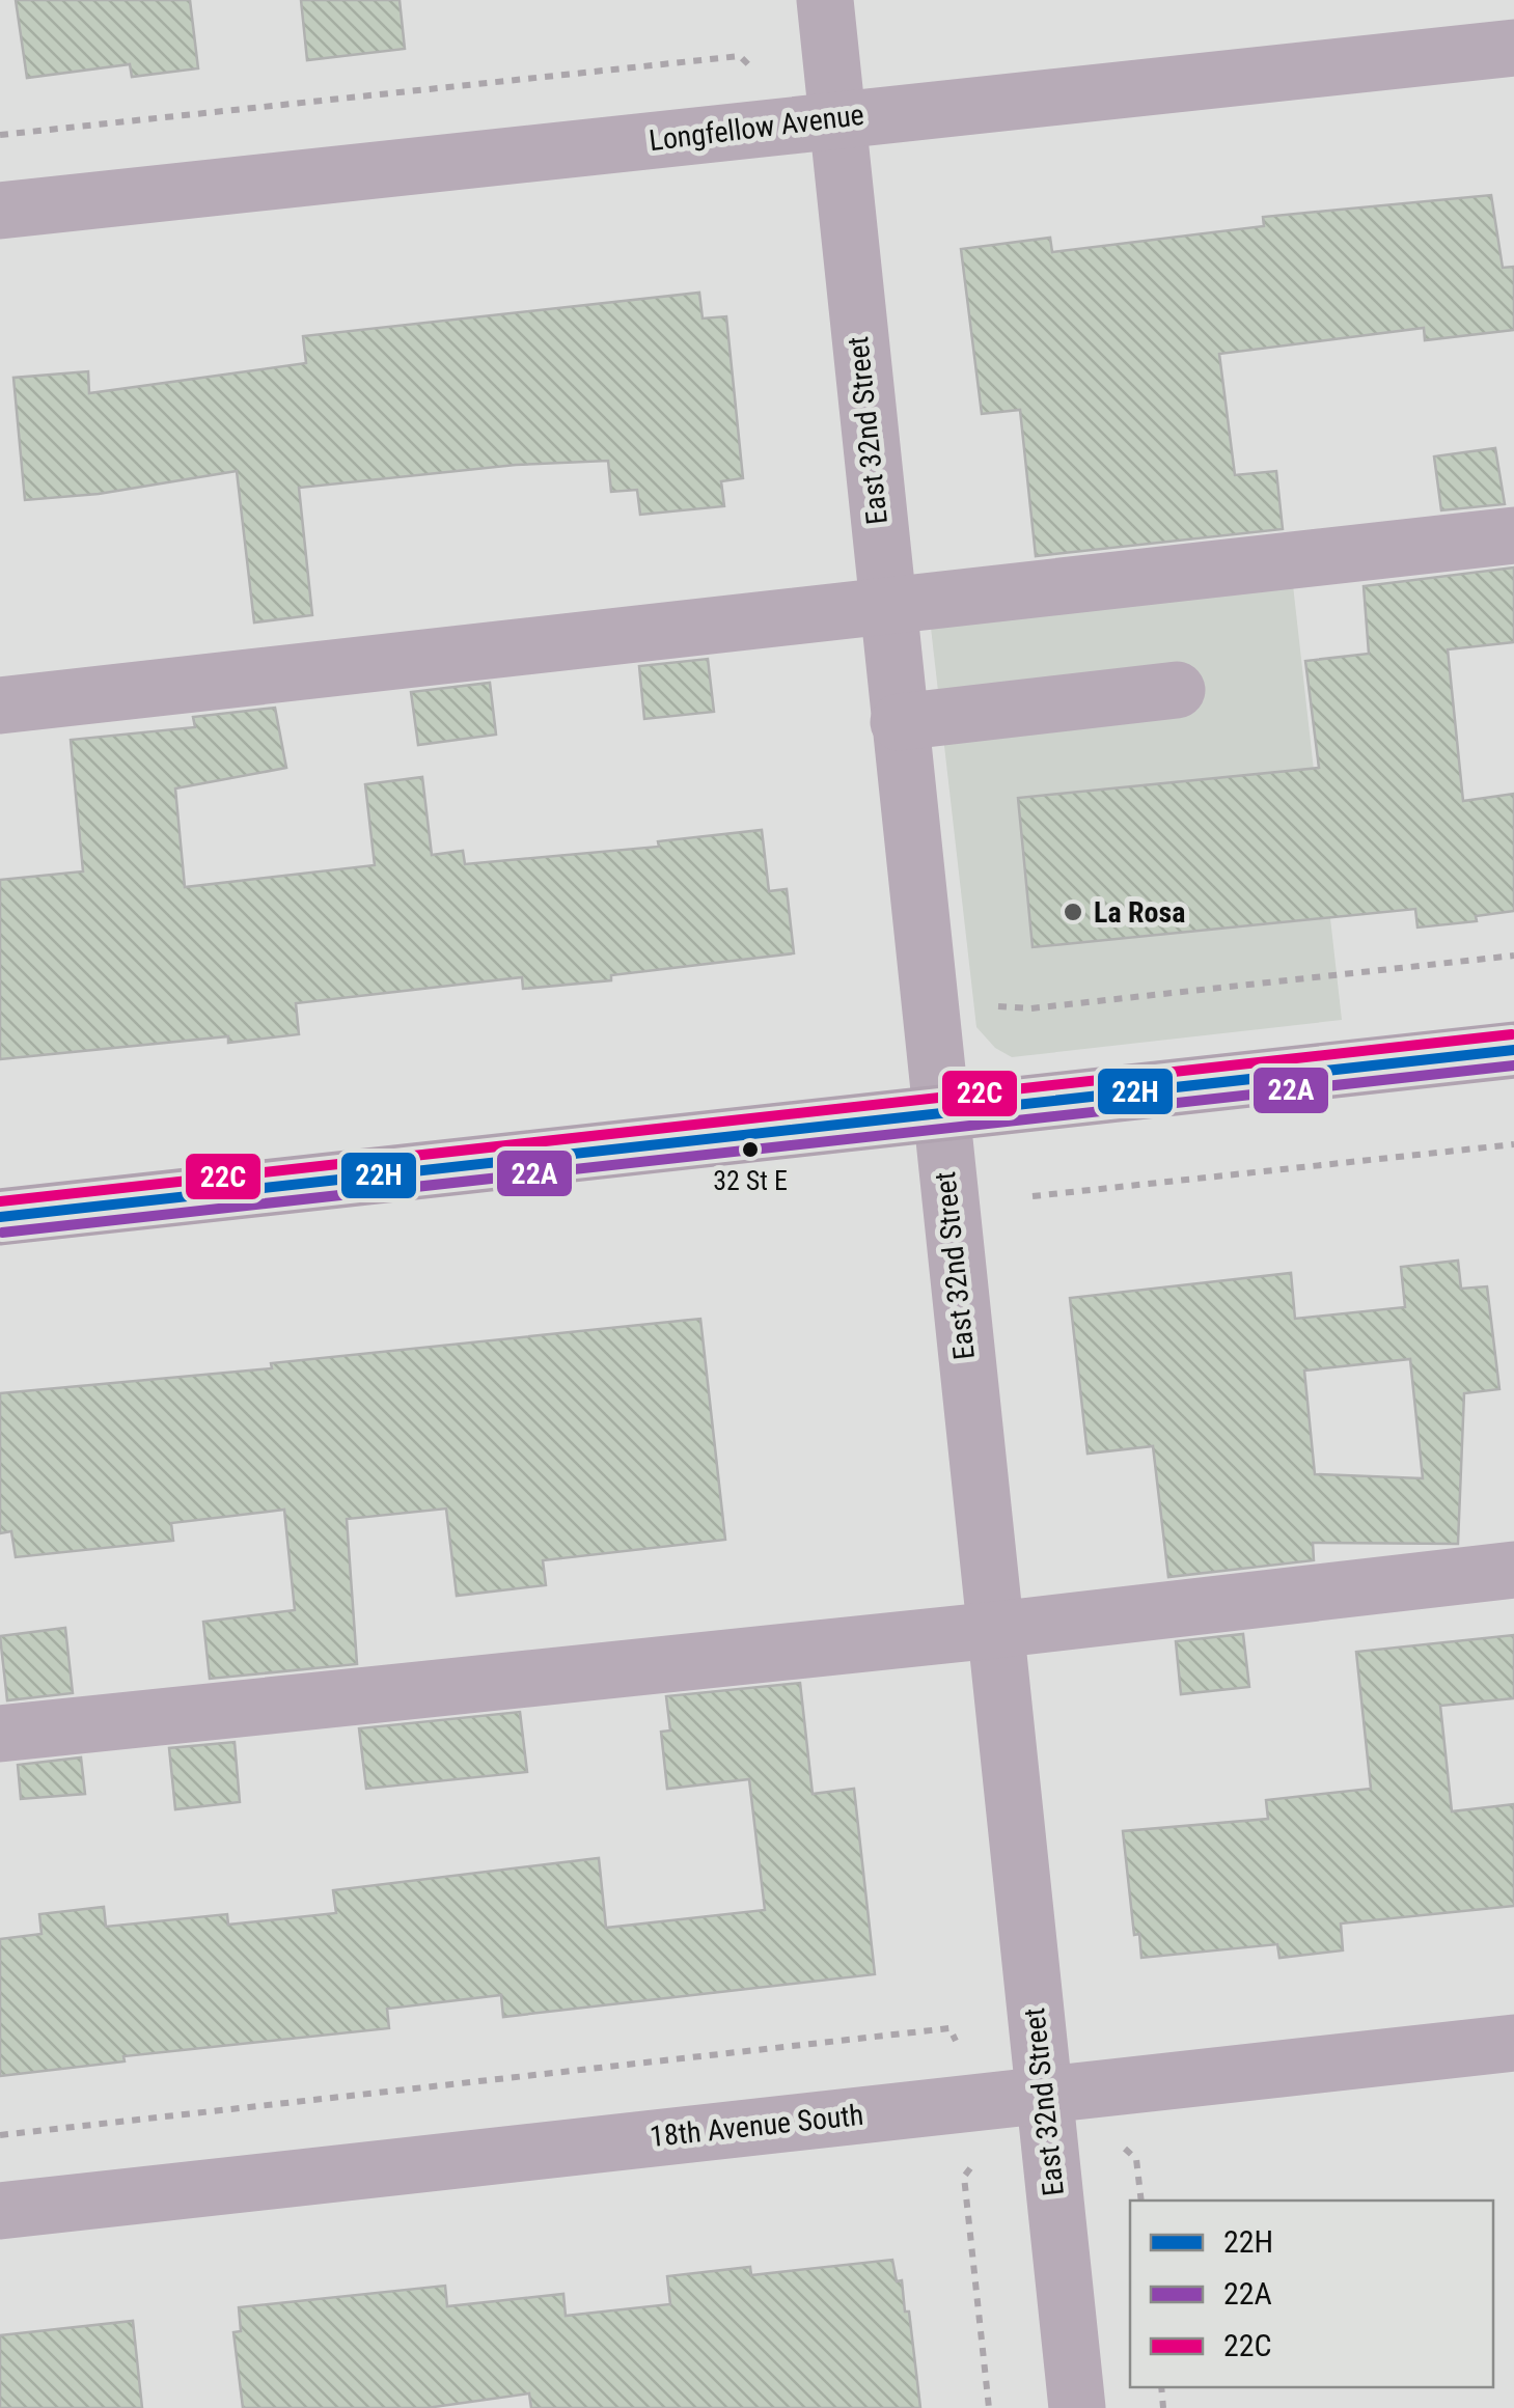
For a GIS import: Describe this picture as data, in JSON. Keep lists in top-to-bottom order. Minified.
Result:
{"streets":{"street":["Longfellow Avenue","East 32nd Street","18th Avenue South"]},"crossings":[["Longfellow Avenue","East 32nd Street"],["East 32nd Street","18th Avenue South"]],"places":["La Rosa","32 St E"],"lines":["transit line 22C","transit line 22H","transit line 22A"],"legend":["22H","22A","22C"]}
